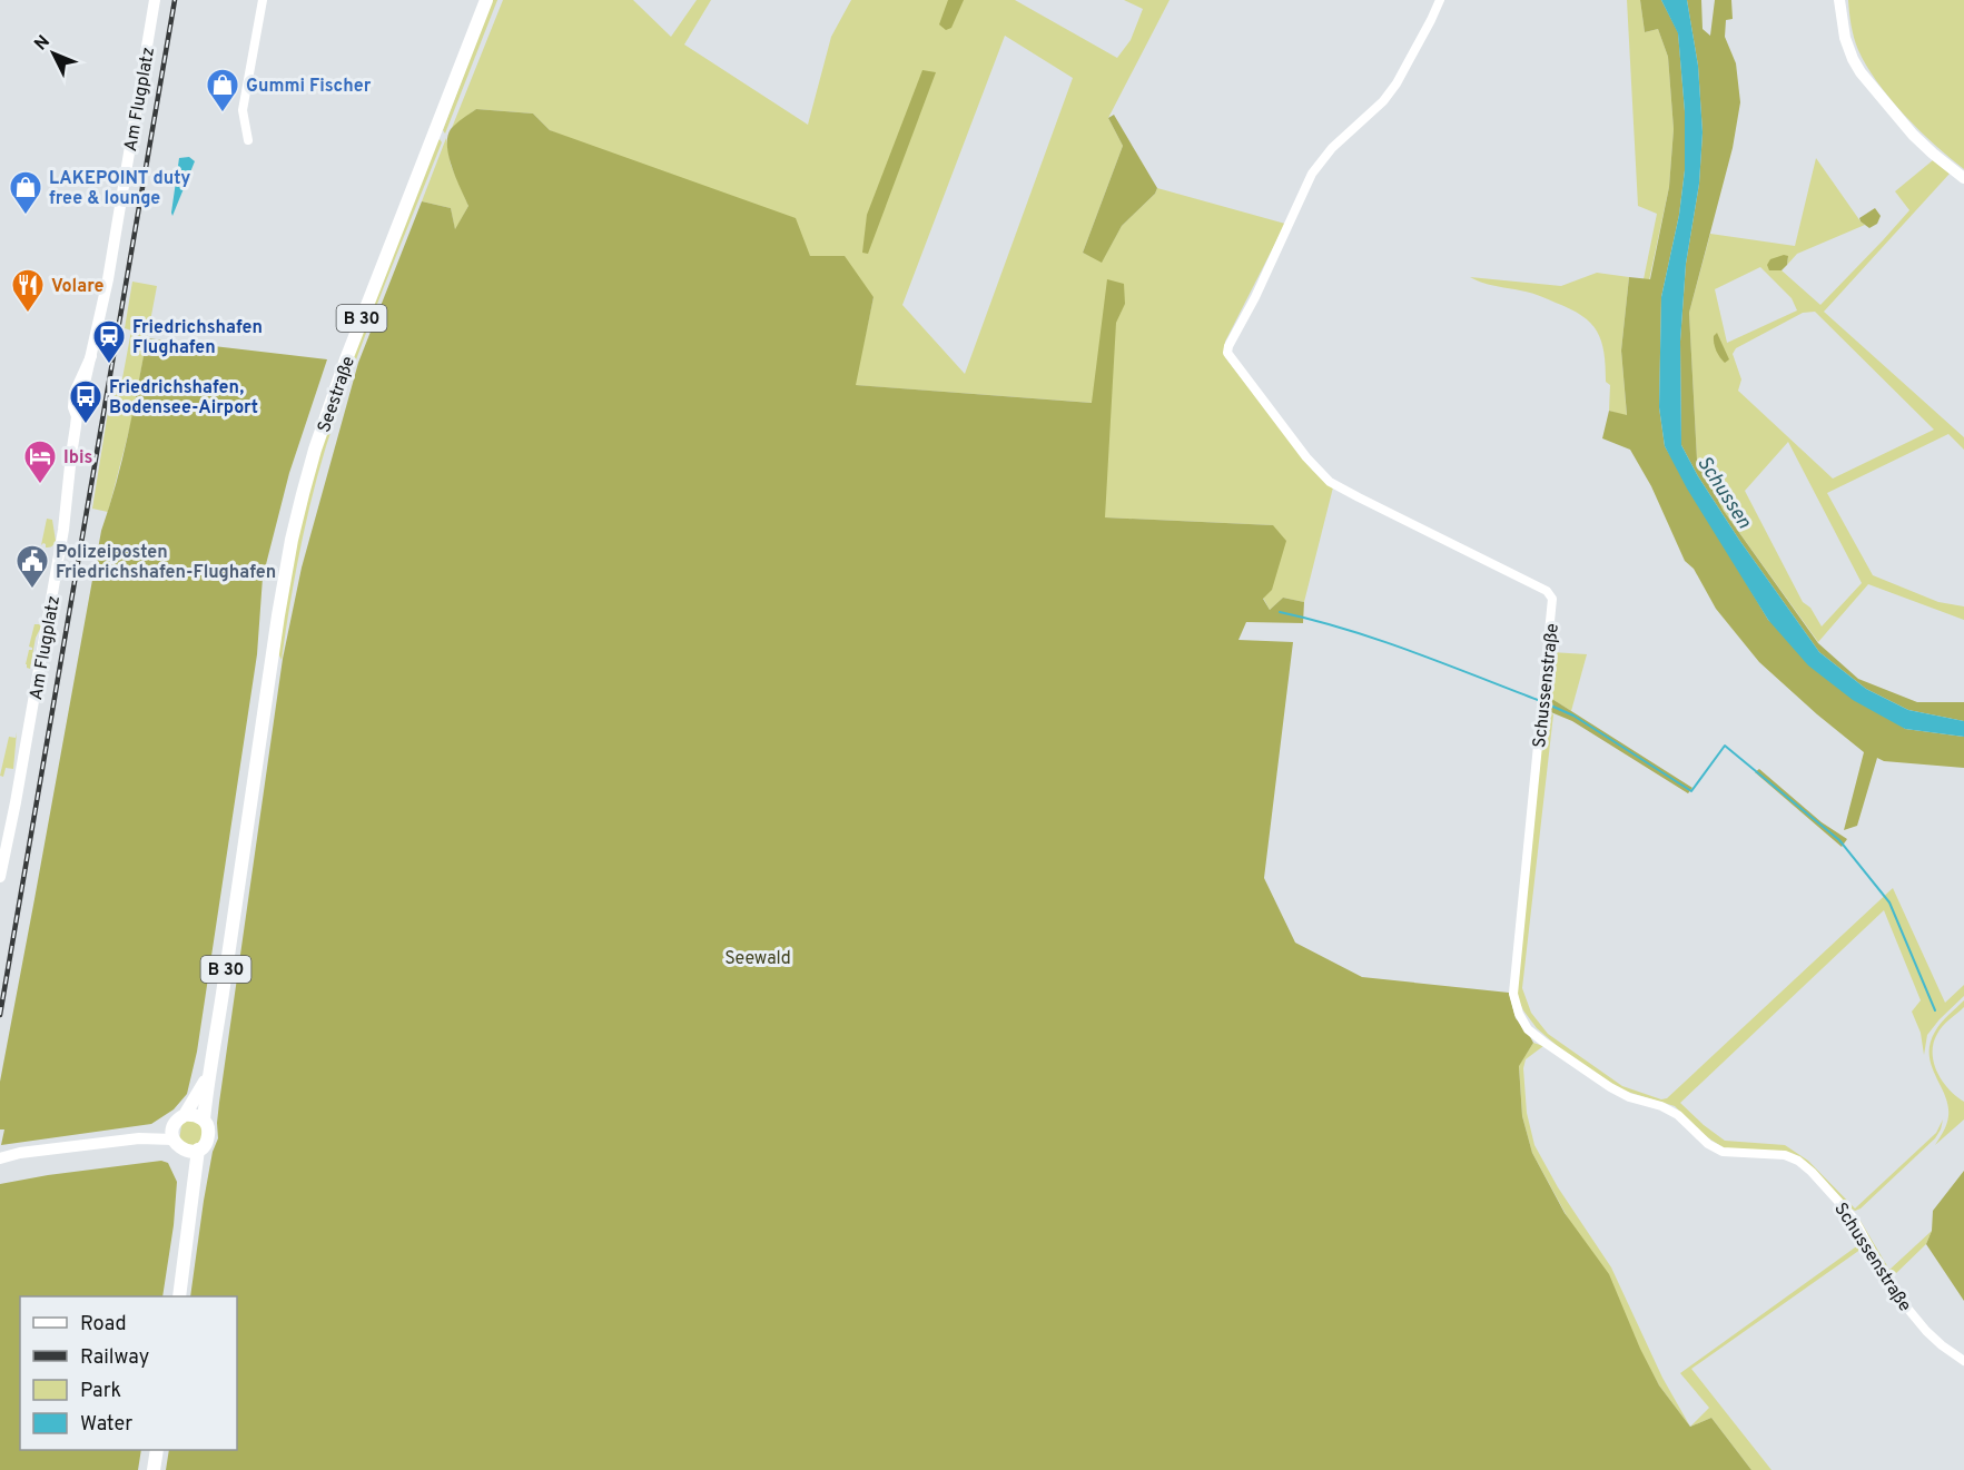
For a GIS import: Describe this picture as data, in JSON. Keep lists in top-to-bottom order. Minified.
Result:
{"streets":{"main road":["B 30","Seestraße"],"street":["Am Flugplatz","Schussenstraße"]},"crossings":[["B 30","Seestraße"]],"water":["Schussen"],"parks":["Seewald"],"places":{"shop":["Gummi Fischer","LAKEPOINT duty free & lounge"],"restaurant":["Volare"],"station":["Friedrichshafen Flughafen"],"bus stop":["Friedrichshafen, Bodensee-Airport"],"hotel":["Ibis"],"public building":["Polizeiposten Friedrichshafen-Flughafen"]},"legend":["Road","Railway","Park","Water"],"north":"top left"}
